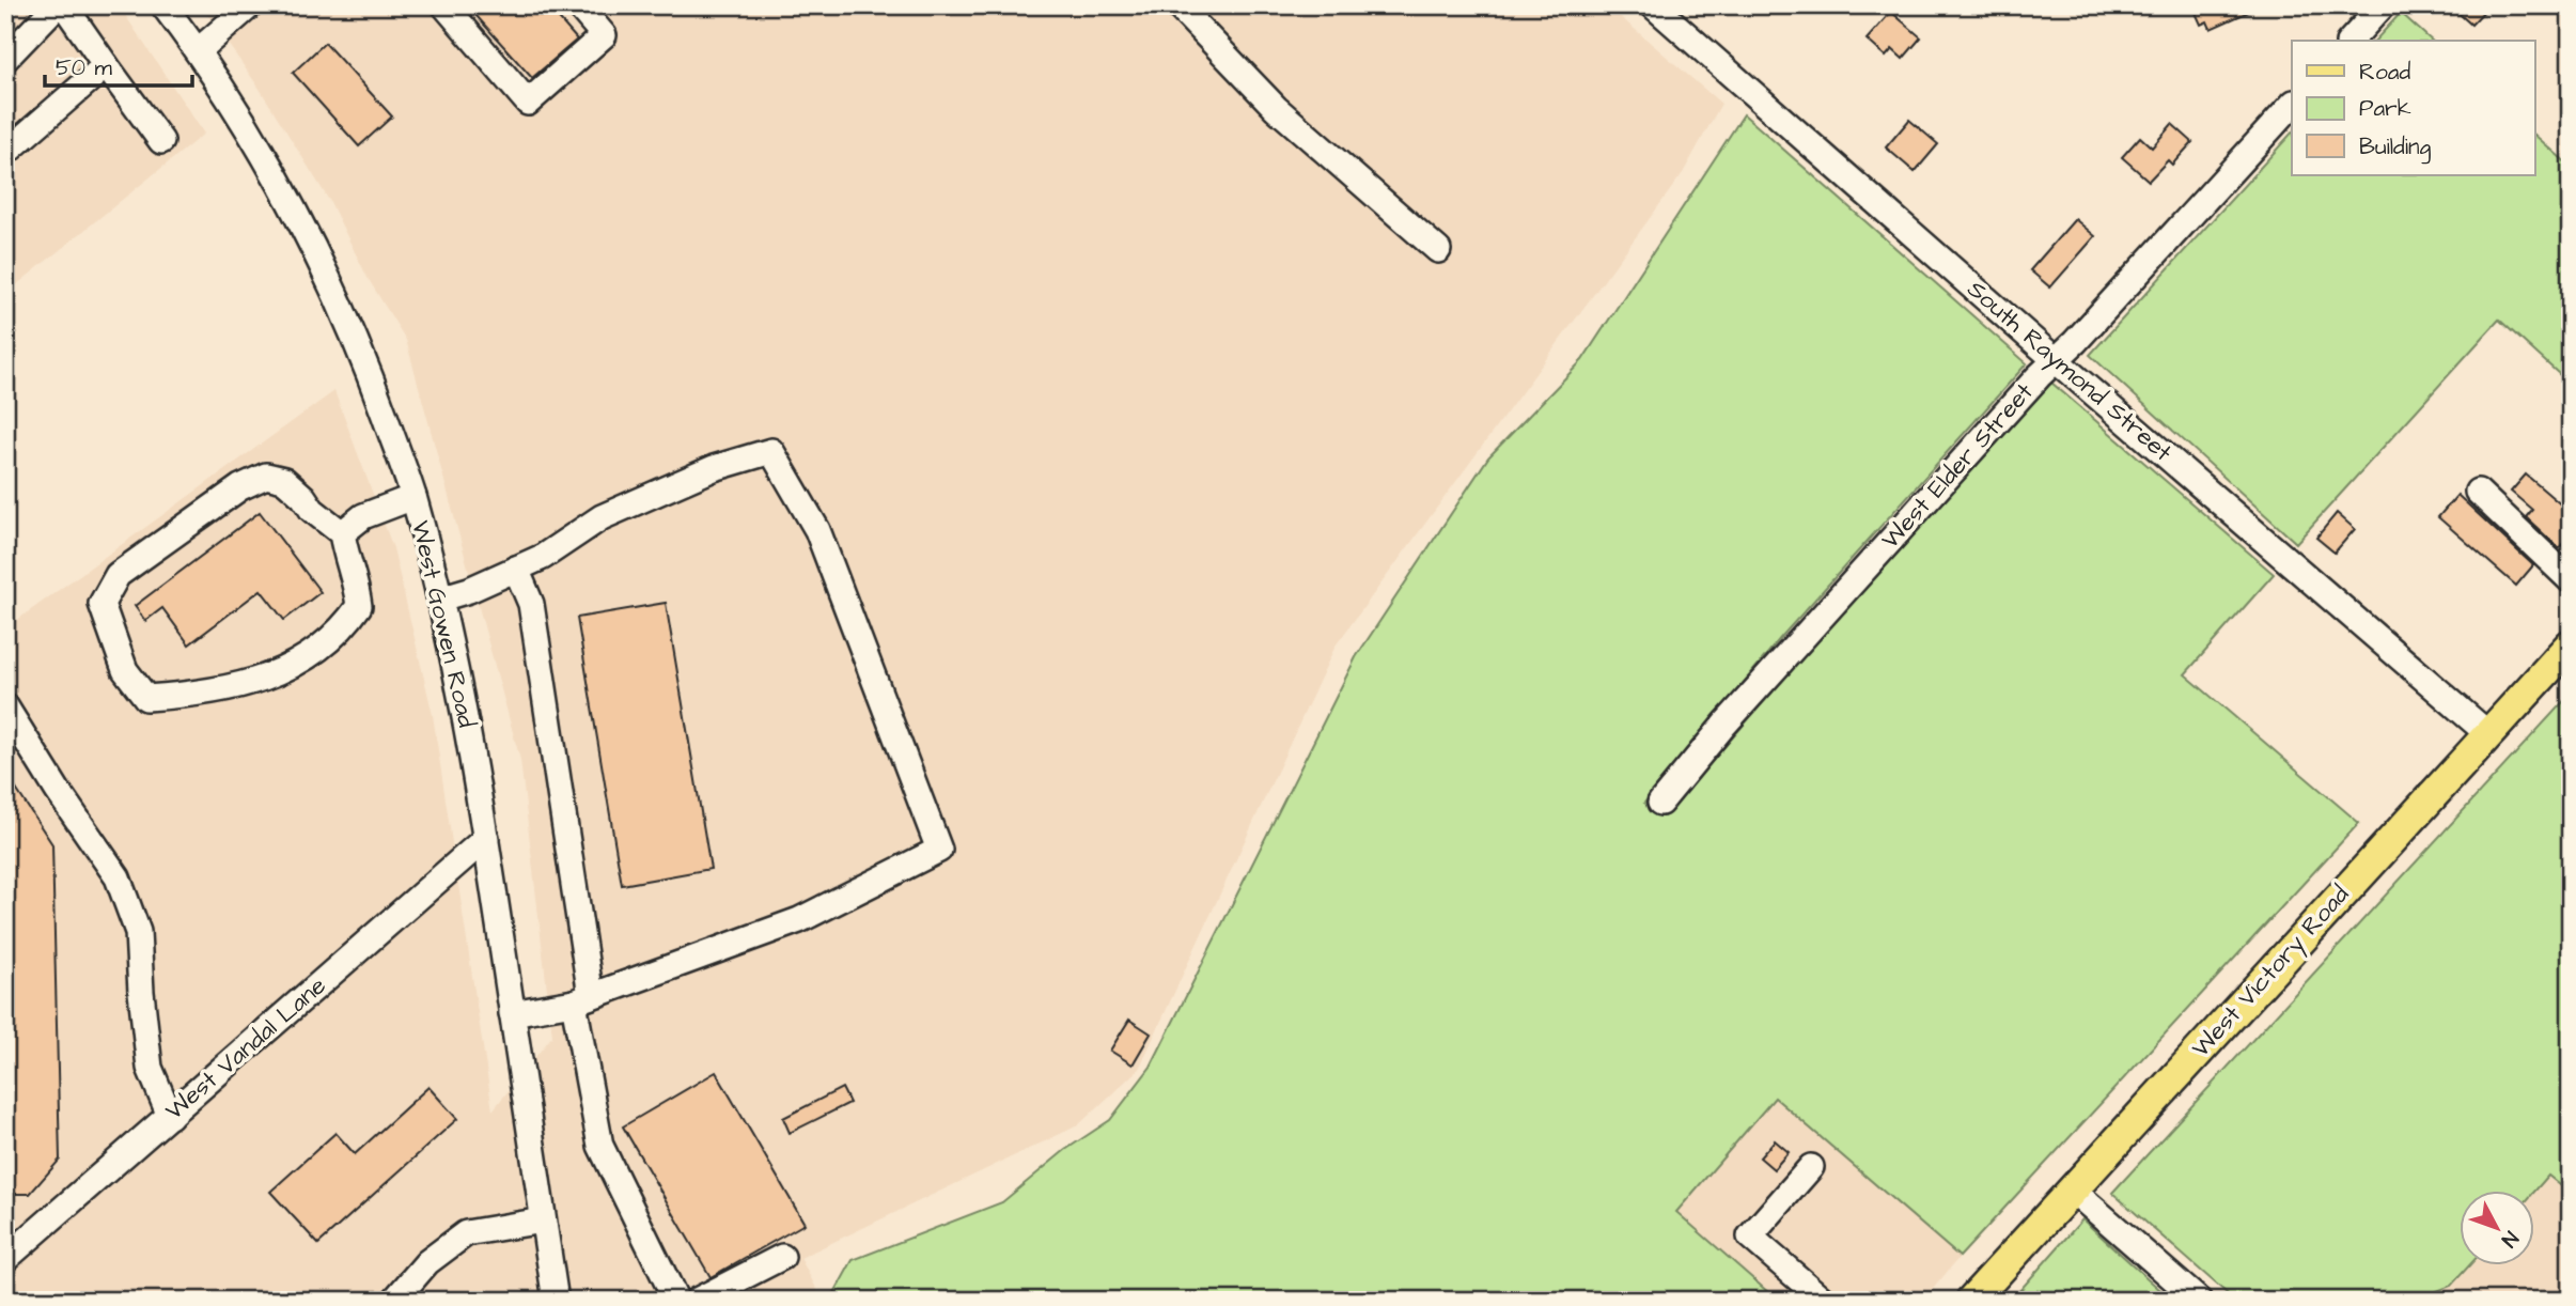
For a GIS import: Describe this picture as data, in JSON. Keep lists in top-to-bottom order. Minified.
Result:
{"streets":{"main road":["West Victory Road"],"street":["South Raymond Street","West Elder Street","West Gowen Road","West Vandal Lane"]},"crossings":[["South Raymond Street","West Elder Street"],["South Raymond Street","West Victory Road"],["West Gowen Road","West Vandal Lane"]],"legend":["Road","Park","Building"],"scale_bar":"50 m","north":"bottom right"}
